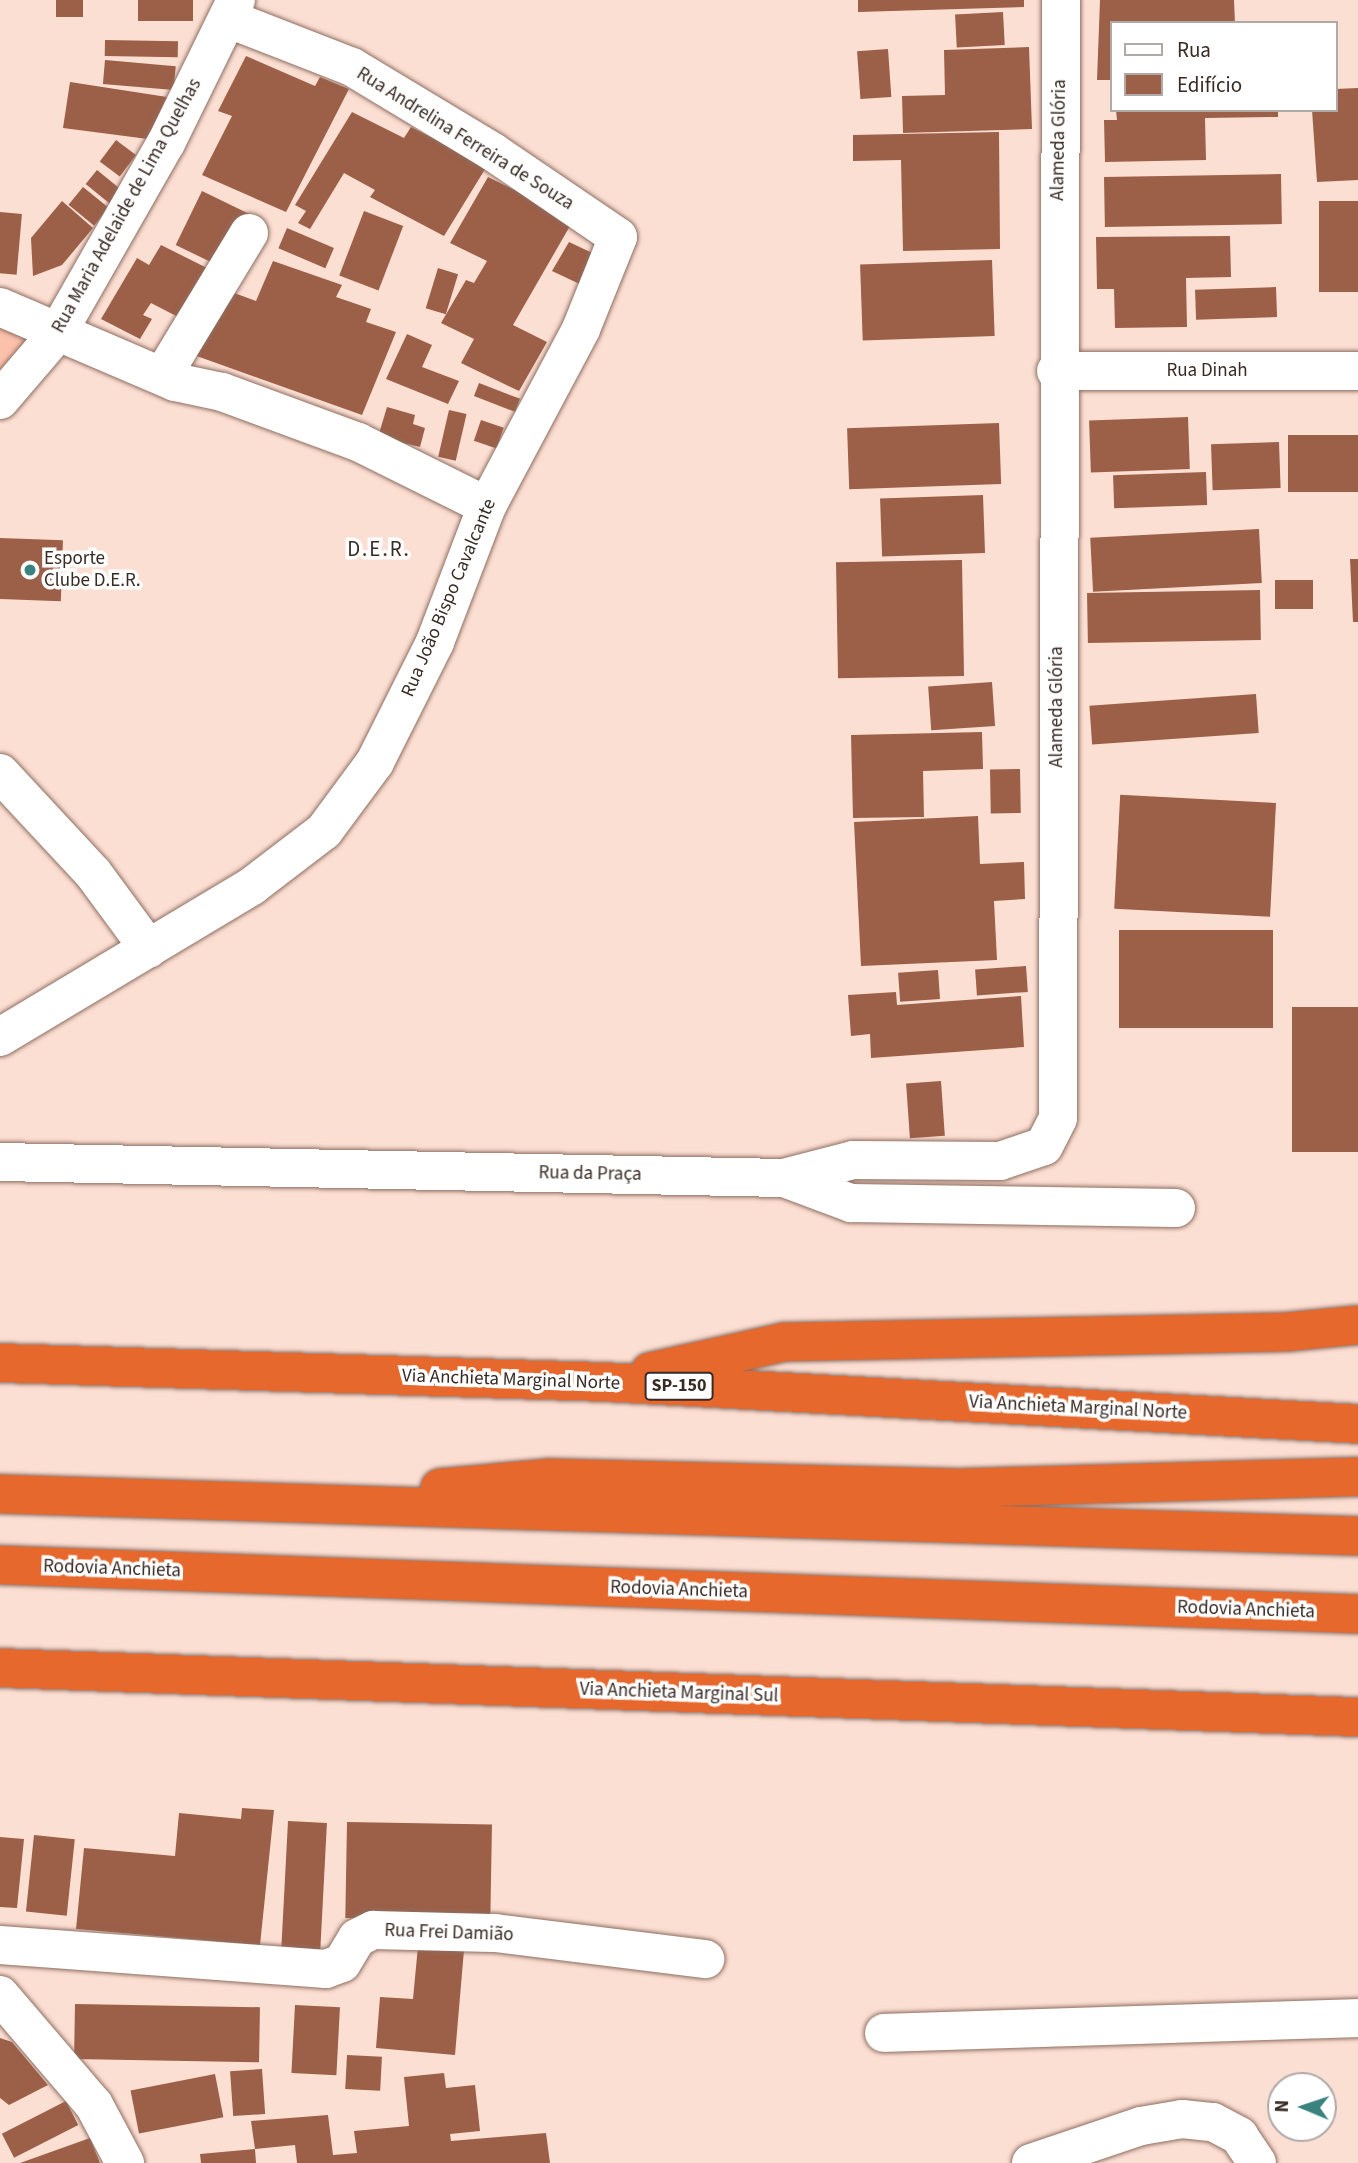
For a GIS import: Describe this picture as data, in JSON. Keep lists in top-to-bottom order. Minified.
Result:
{"streets":{"highway":["Via Anchieta Marginal Norte","SP-150","Rodovia Anchieta","Via Anchieta Marginal Sul"],"street":["Rua Andrelina Ferreira de Souza","Alameda Glória","Rua Maria Adelaide de Lima Quelhas","Rua Dinah","Rua João Bispo Cavalcante","Rua da Praça","Rua Frei Damião"]},"crossings":[["Rua Andrelina Ferreira de Souza","Rua Maria Adelaide de Lima Quelhas"],["Rua Andrelina Ferreira de Souza","Rua João Bispo Cavalcante"],["Alameda Glória","Rua Dinah"],["Alameda Glória","Rua da Praça"]],"districts":["D.E.R."],"places":["Esporte Clube D.E.R."],"legend":["Rua","Edifício"],"north":"left"}
